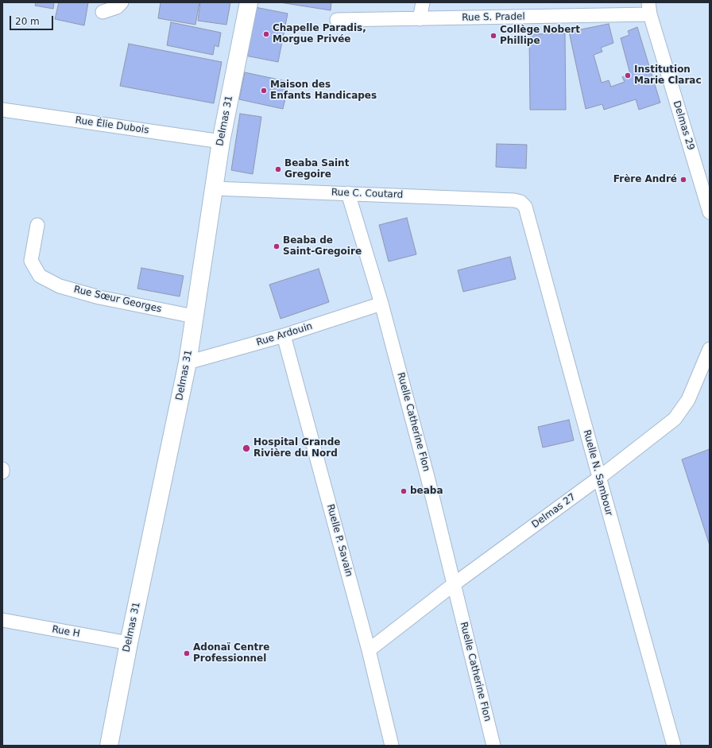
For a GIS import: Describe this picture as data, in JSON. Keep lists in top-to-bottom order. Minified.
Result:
{"streets":{"street":["Rue S. Pradel","Delmas 31","Rue Élie Dubois","Delmas 29","Rue C. Coutard","Rue Sœur Georges","Rue Ardouin","Ruelle Catherine Flon","Ruelle N. Sambour","Delmas 27","Ruelle P. Savain","Rue H"]},"crossings":[["Rue S. Pradel","Delmas 29"],["Delmas 31","Rue Élie Dubois"],["Delmas 31","Rue C. Coutard"],["Delmas 31","Rue Sœur Georges"],["Delmas 31","Rue Ardouin"],["Delmas 31","Rue H"],["Rue C. Coutard","Ruelle Catherine Flon"],["Rue C. Coutard","Ruelle N. Sambour"],["Rue Ardouin","Ruelle Catherine Flon"],["Rue Ardouin","Ruelle P. Savain"],["Ruelle Catherine Flon","Delmas 27"],["Ruelle N. Sambour","Delmas 27"],["Delmas 27","Ruelle P. Savain"]],"places":["Chapelle Paradis, Morgue Privée","Collège Nobert Phillipe","Institution Marie Clarac","Maison des Enfants Handicapes","Beaba Saint Gregoire","Frère André","Beaba de Saint-Gregoire","Hospital Grande Rivière du Nord","beaba","Adonaï Centre Professionnel"],"scale_bar":"20 m"}
